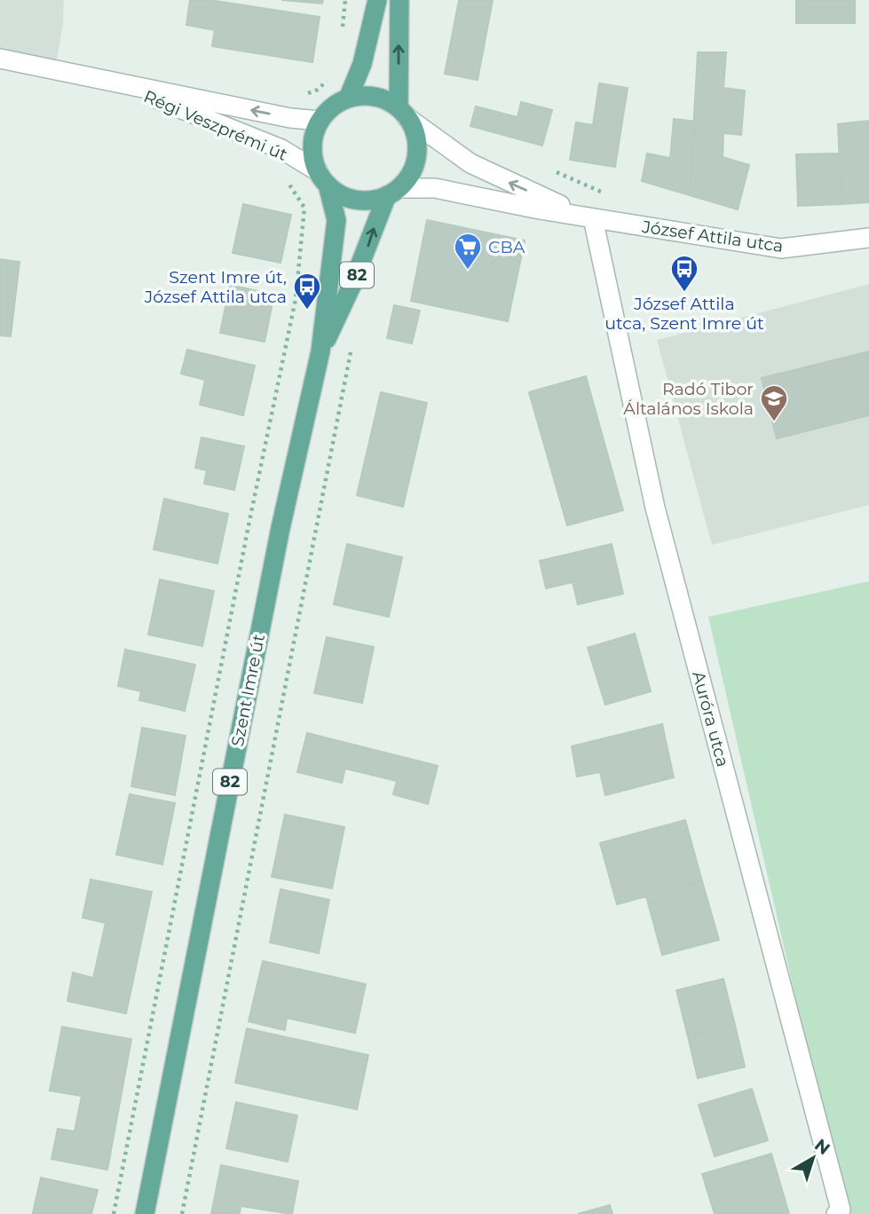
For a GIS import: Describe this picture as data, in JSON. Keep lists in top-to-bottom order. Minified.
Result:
{"streets":{"main road":["82","Szent Imre út"],"street":["Régi Veszprémi út","József Attila utca","Auróra utca"]},"crossings":[["Régi Veszprémi út","József Attila utca"],["Régi Veszprémi út","82"],["Régi Veszprémi út","Szent Imre út"],["József Attila utca","82"],["József Attila utca","Szent Imre út"],["József Attila utca","Auróra utca"],["82","Szent Imre út"]],"places":{"supermarket":["CBA"],"bus stop":["József Attila utca, Szent Imre út","Szent Imre út, József Attila utca"],"school or university":["Radó Tibor Általános Iskola"]},"north":"top right"}
